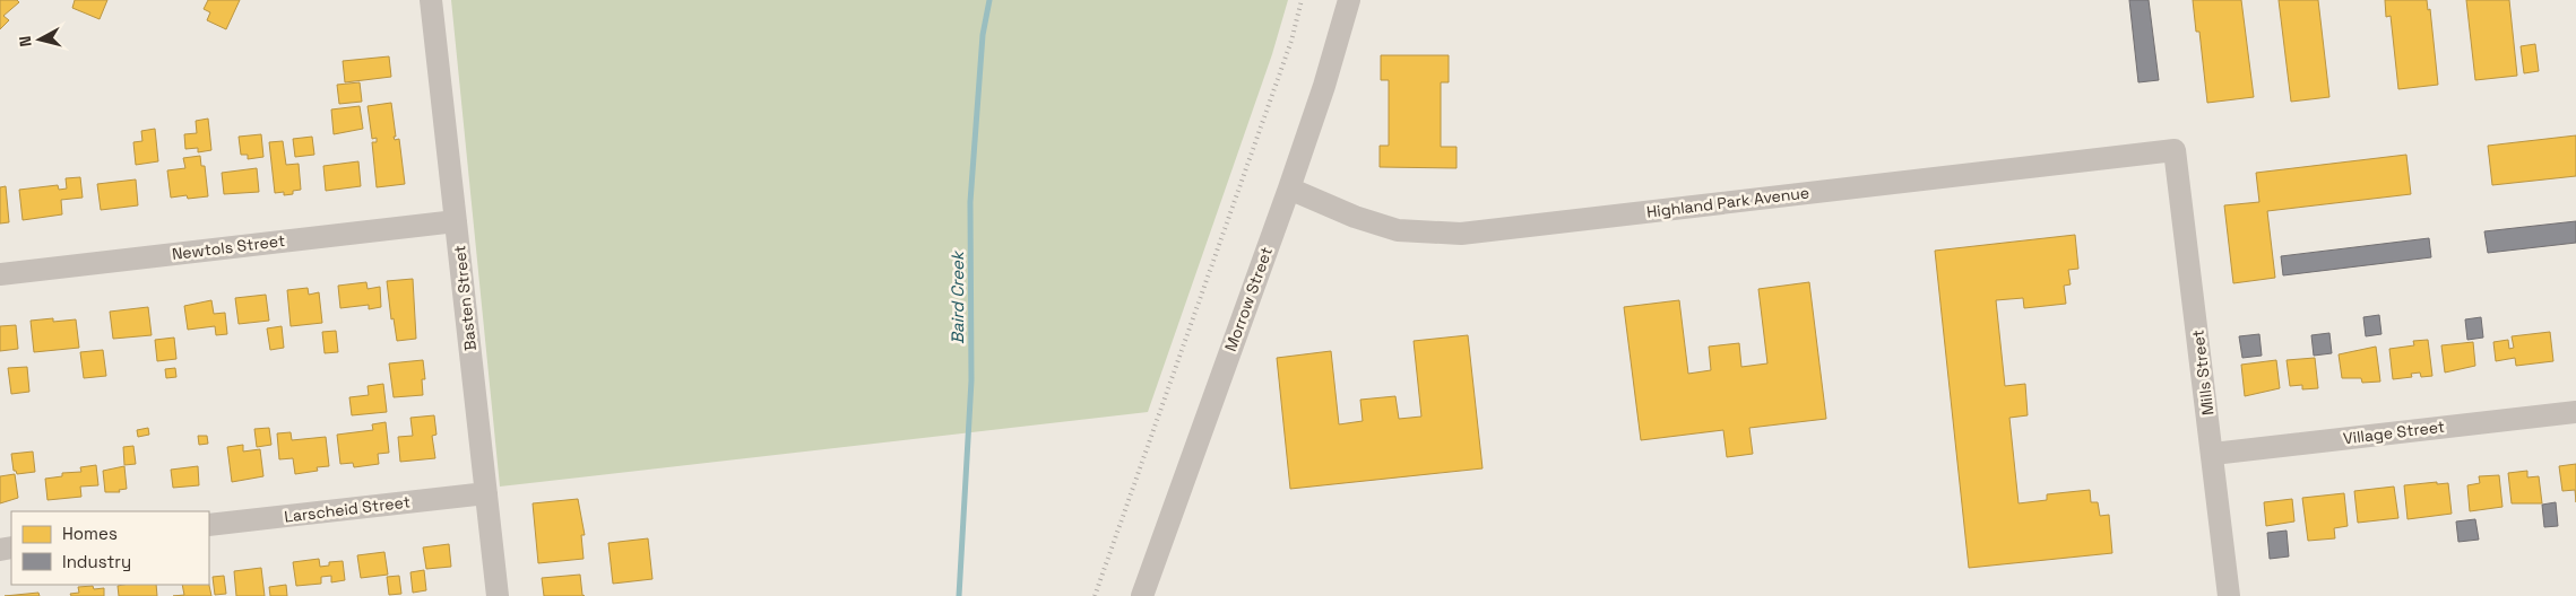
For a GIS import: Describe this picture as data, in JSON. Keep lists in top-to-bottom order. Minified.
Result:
{"streets":{"street":["Highland Park Avenue","Newtols Street","Basten Street","Morrow Street","Mills Street","Village Street","Larscheid Street"]},"crossings":[["Highland Park Avenue","Morrow Street"],["Highland Park Avenue","Mills Street"],["Newtols Street","Basten Street"],["Basten Street","Larscheid Street"],["Mills Street","Village Street"]],"water":["Baird Creek"],"legend":["Homes","Industry"],"north":"left"}
